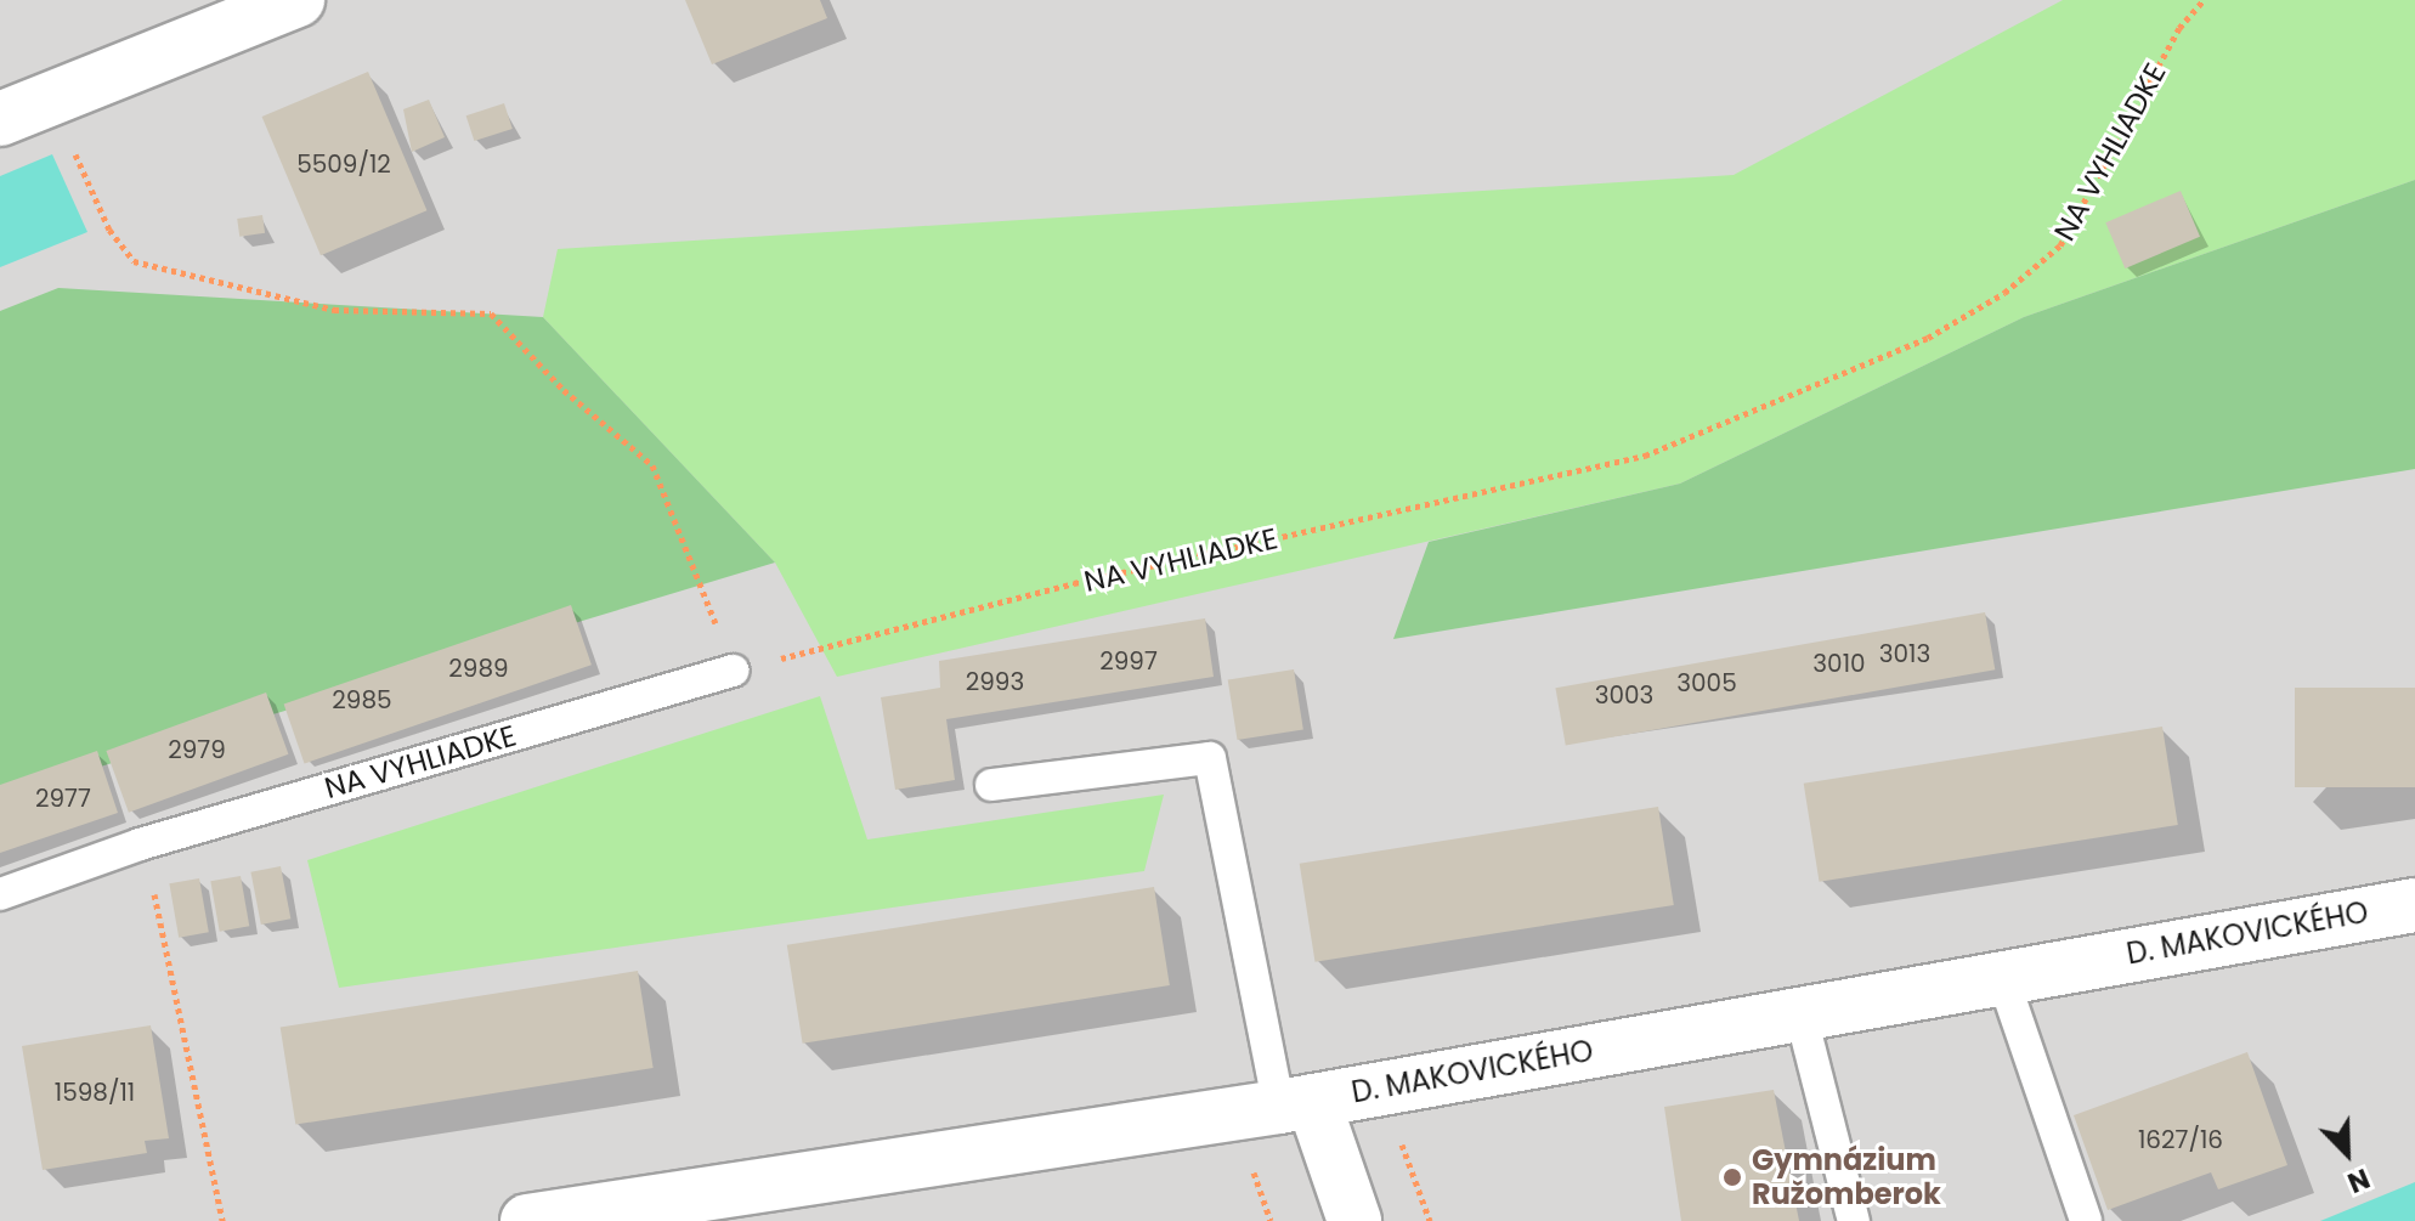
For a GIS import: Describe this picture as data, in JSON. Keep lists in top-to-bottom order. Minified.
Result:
{"streets":{"street":["D. MAKOVICKÉHO"],"lane":["NA VYHLIADKE"]},"places":["Gymnázium Ružomberok"],"house_numbers":["5509/12","3013","2997","3010","2989","2993","3005","3003","2985","2979","2977","1598/11","1627/16"],"north":"bottom right"}
